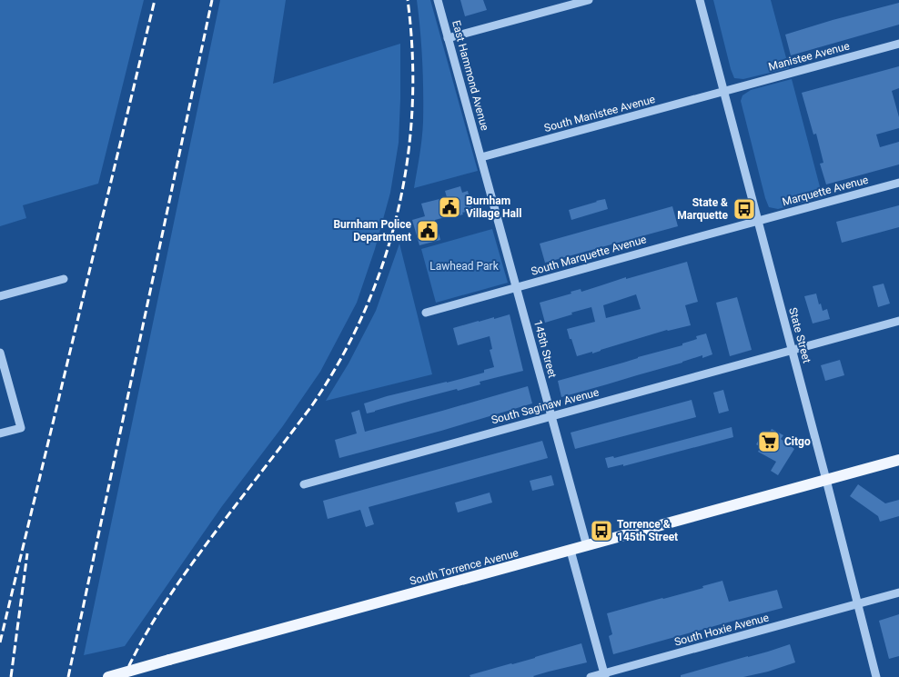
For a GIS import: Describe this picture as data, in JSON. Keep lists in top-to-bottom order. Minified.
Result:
{"streets":{"main road":["South Torrence Avenue"],"street":["Manistee Avenue","East Hammond Avenue","South Manistee Avenue","Marquette Avenue","South Marquette Avenue","State Street","145th Street","South Saginaw Avenue","South Hoxie Avenue"]},"crossings":[["Manistee Avenue","South Manistee Avenue"],["Manistee Avenue","State Street"],["East Hammond Avenue","South Manistee Avenue"],["East Hammond Avenue","145th Street"],["South Manistee Avenue","State Street"],["South Manistee Avenue","145th Street"],["Marquette Avenue","South Marquette Avenue"],["Marquette Avenue","State Street"],["South Marquette Avenue","State Street"],["South Marquette Avenue","145th Street"],["State Street","South Saginaw Avenue"],["State Street","South Torrence Avenue"],["State Street","South Hoxie Avenue"],["145th Street","South Saginaw Avenue"],["145th Street","South Torrence Avenue"]],"parks":["Lawhead Park"],"places":{"public building":["Burnham Village Hall","Burnham Police Department"],"bus stop":["State & Marquette","Torrence & 145th Street"],"supermarket":["Citgo"]}}
